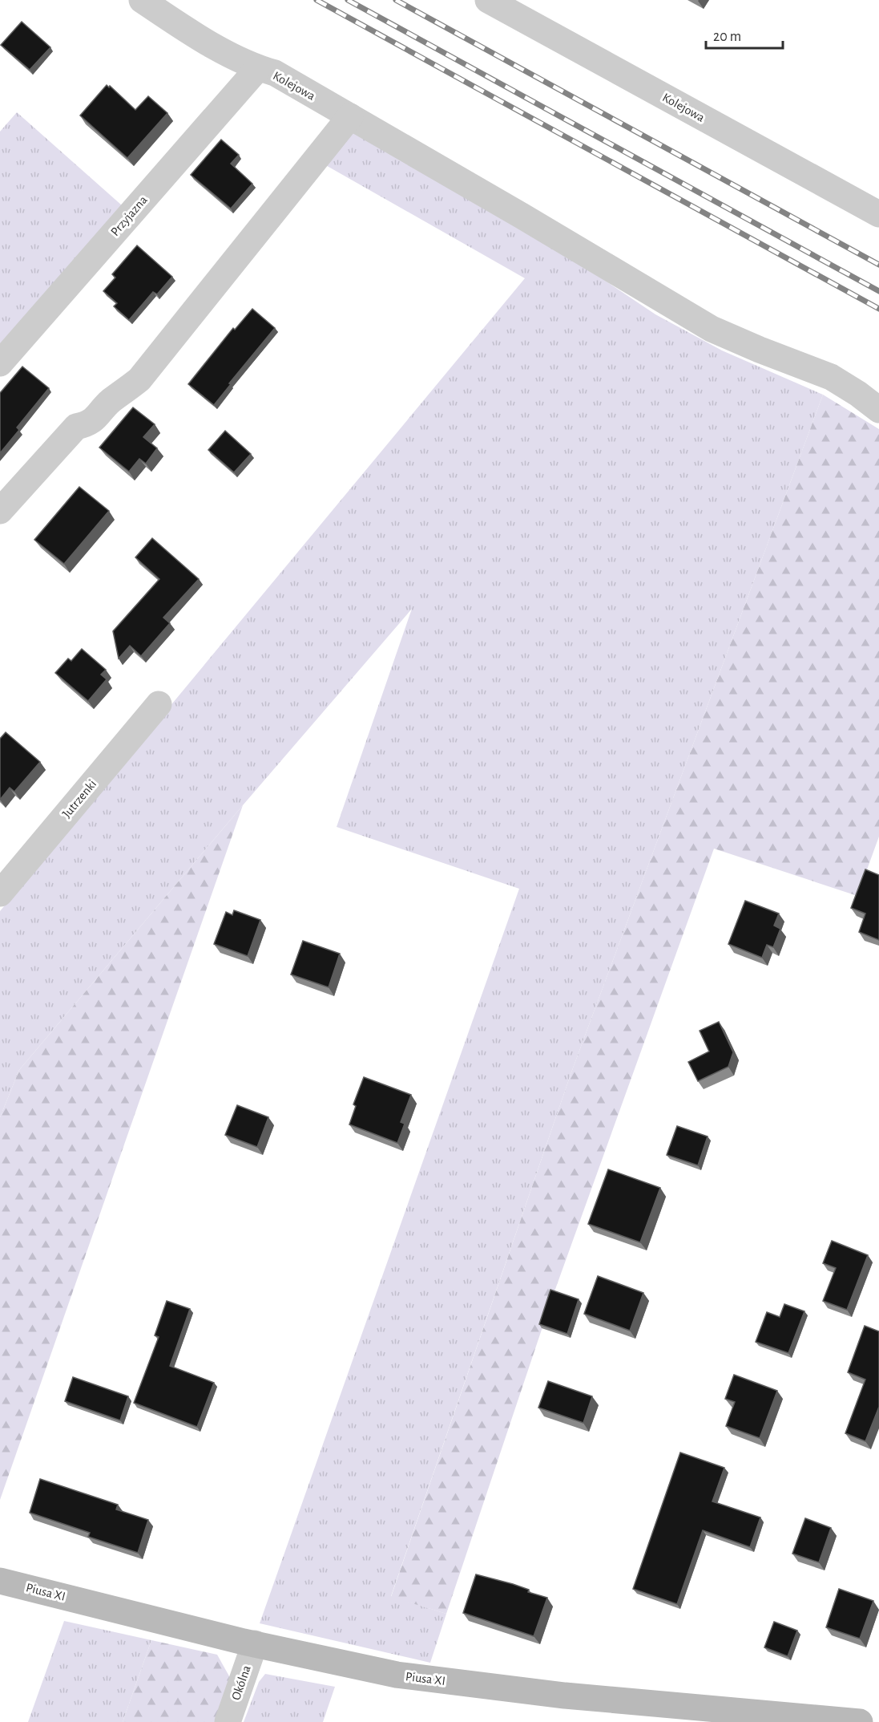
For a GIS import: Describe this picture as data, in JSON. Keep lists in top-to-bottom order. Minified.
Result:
{"streets":{"street":["Kolejowa","Przyjazna","Jutrzenki","Piusa XI","Okólna"]},"crossings":[["Kolejowa","Przyjazna"],["Piusa XI","Okólna"]],"scale_bar":"20 m"}
